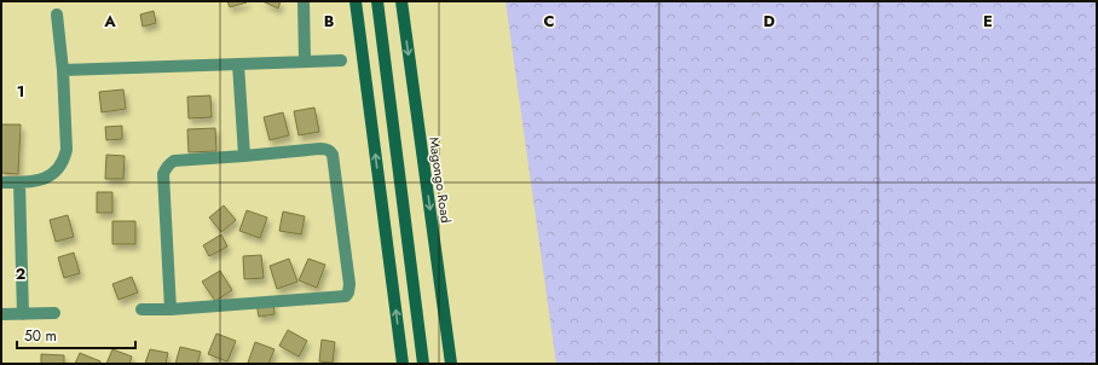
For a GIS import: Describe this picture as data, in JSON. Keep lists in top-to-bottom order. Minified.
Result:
{"streets":{"main road":["Magongo Road"]},"scale_bar":"50 m","grid":{"columns":["A","B","C","D","E"],"rows":["1","2"]}}
